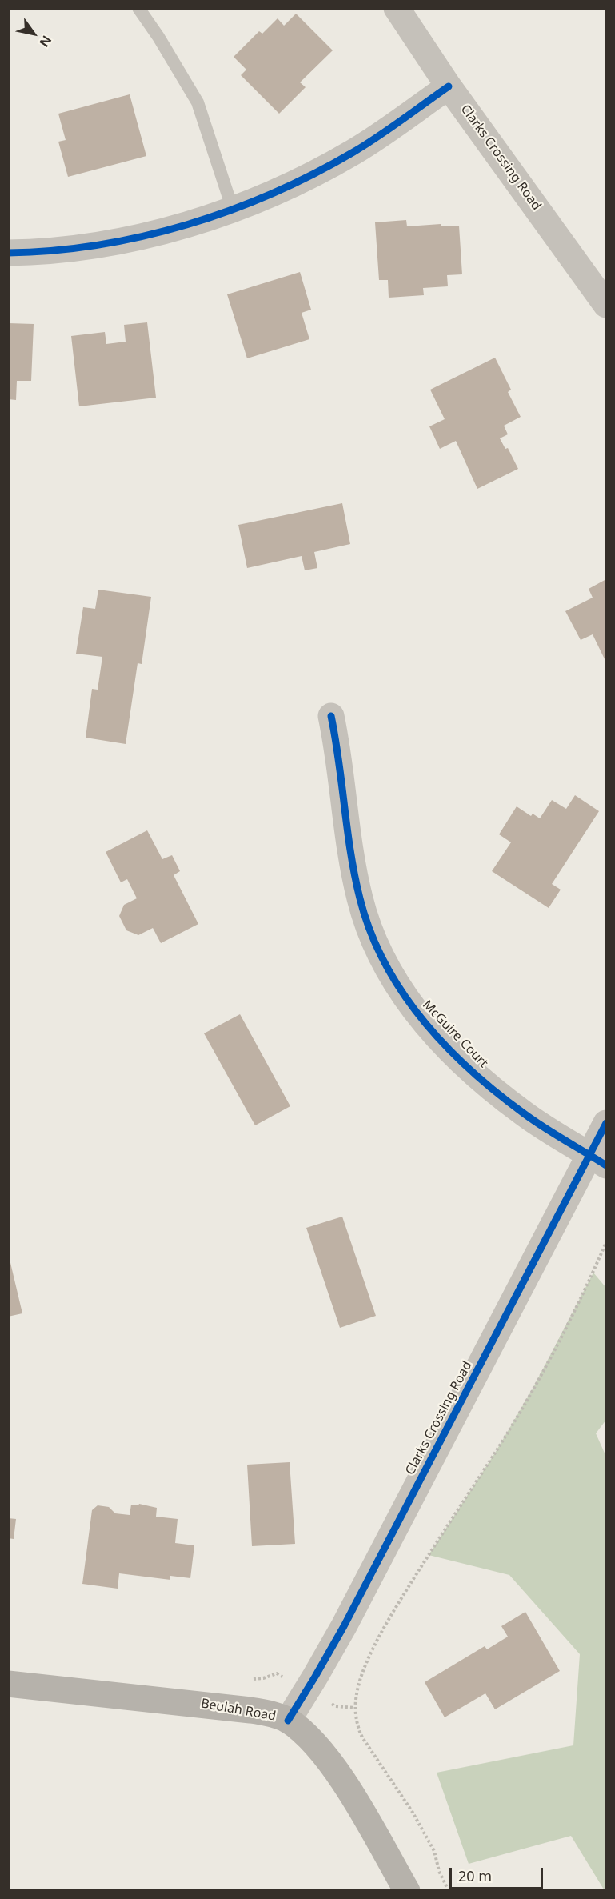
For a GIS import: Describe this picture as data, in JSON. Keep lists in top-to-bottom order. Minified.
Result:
{"streets":{"main road":["Beulah Road"],"street":["Clarks Crossing Road","McGuire Court"]},"crossings":[["Clarks Crossing Road","McGuire Court"],["Clarks Crossing Road","Beulah Road"]],"scale_bar":"20 m","north":"bottom right"}
